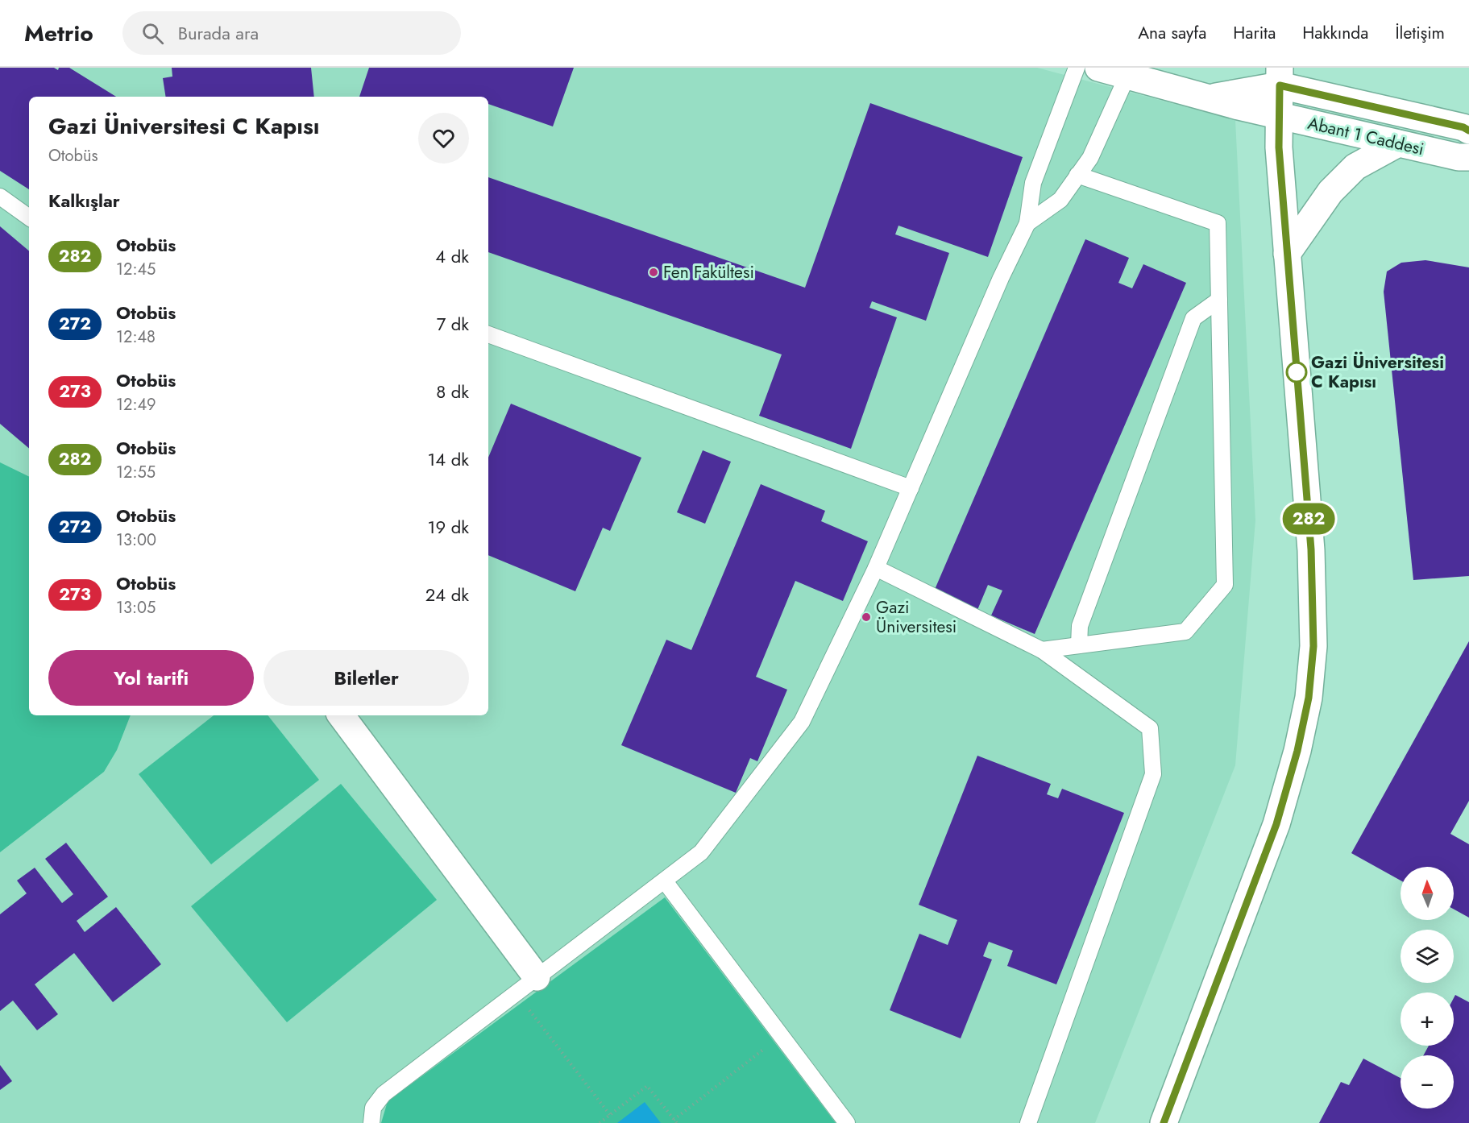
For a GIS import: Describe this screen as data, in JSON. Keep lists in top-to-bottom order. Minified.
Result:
{"streets":{"street":["Abant 1 Caddesi"]},"places":["Fen Fakültesi","Gazi Üniversitesi C Kapısı","Gazi Üniversitesi"],"lines":["bus line 282"],"north":"top","page":{"header":"Metrio","search":"Burada ara","nav":["Ana sayfa","Harita","Hakkında","İletişim"],"on_map":"282","heading":[["Gazi Üniversitesi C Kapısı","Otobüs"],"Kalkışlar"],"list":[{"mark":"282","name":"Otobüs","note":"12:45","value":"4 dk"},{"mark":"272","name":"Otobüs","note":"12:48","value":"7 dk"},{"mark":"273","name":"Otobüs","note":"12:49","value":"8 dk"},{"mark":"282","name":"Otobüs","note":"12:55","value":"14 dk"},{"mark":"272","name":"Otobüs","note":"13:00","value":"19 dk"},{"mark":"273","name":"Otobüs","note":"13:05","value":"24 dk"}],"buttons":["Yol tarifi","Biletler"],"map_buttons":["+","−"]}}
